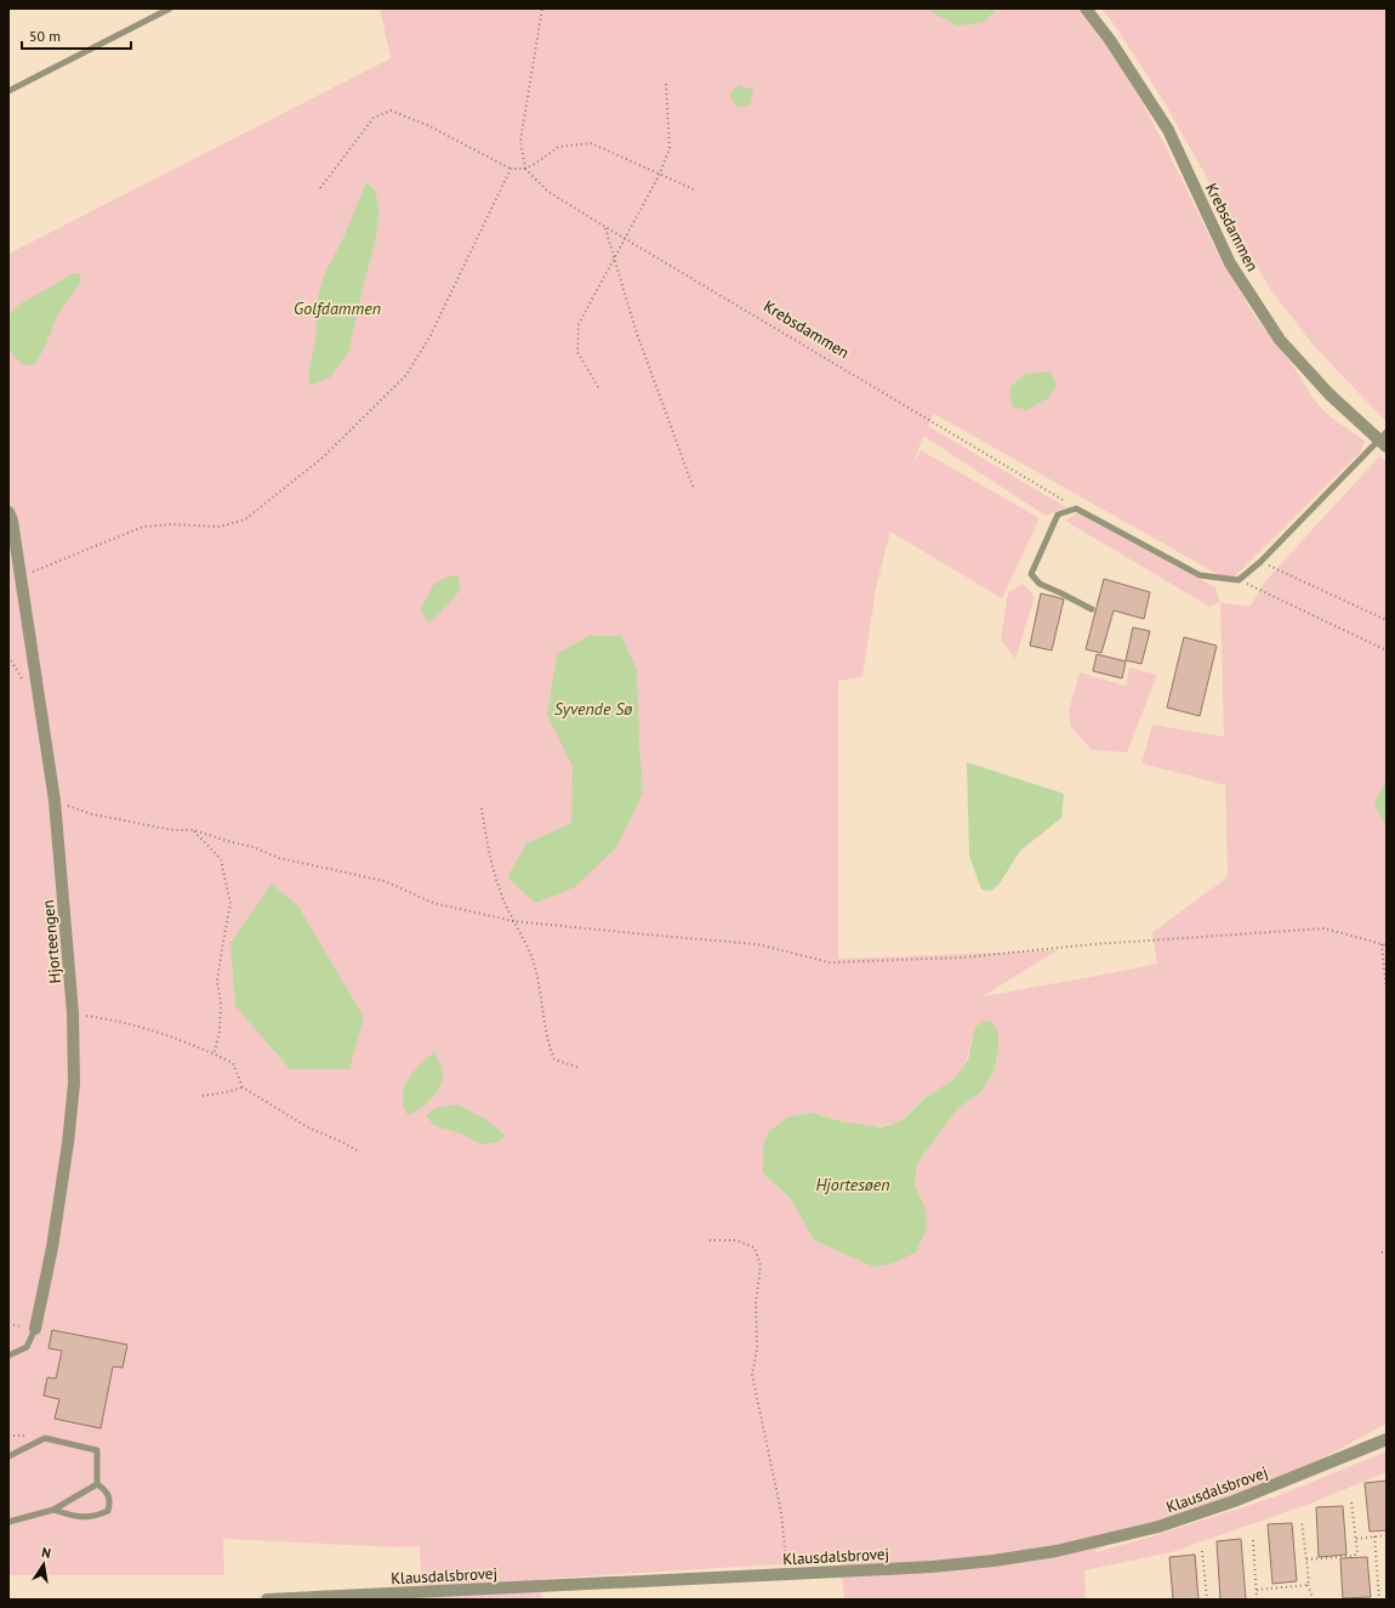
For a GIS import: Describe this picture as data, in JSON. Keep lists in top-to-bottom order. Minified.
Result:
{"streets":{"street":["Krebsdammen","Hjorteengen","Klausdalsbrovej"]},"water":["Golfdammen","Syvende Sø","Hjortesøen"],"scale_bar":"50 m","north":"top"}
